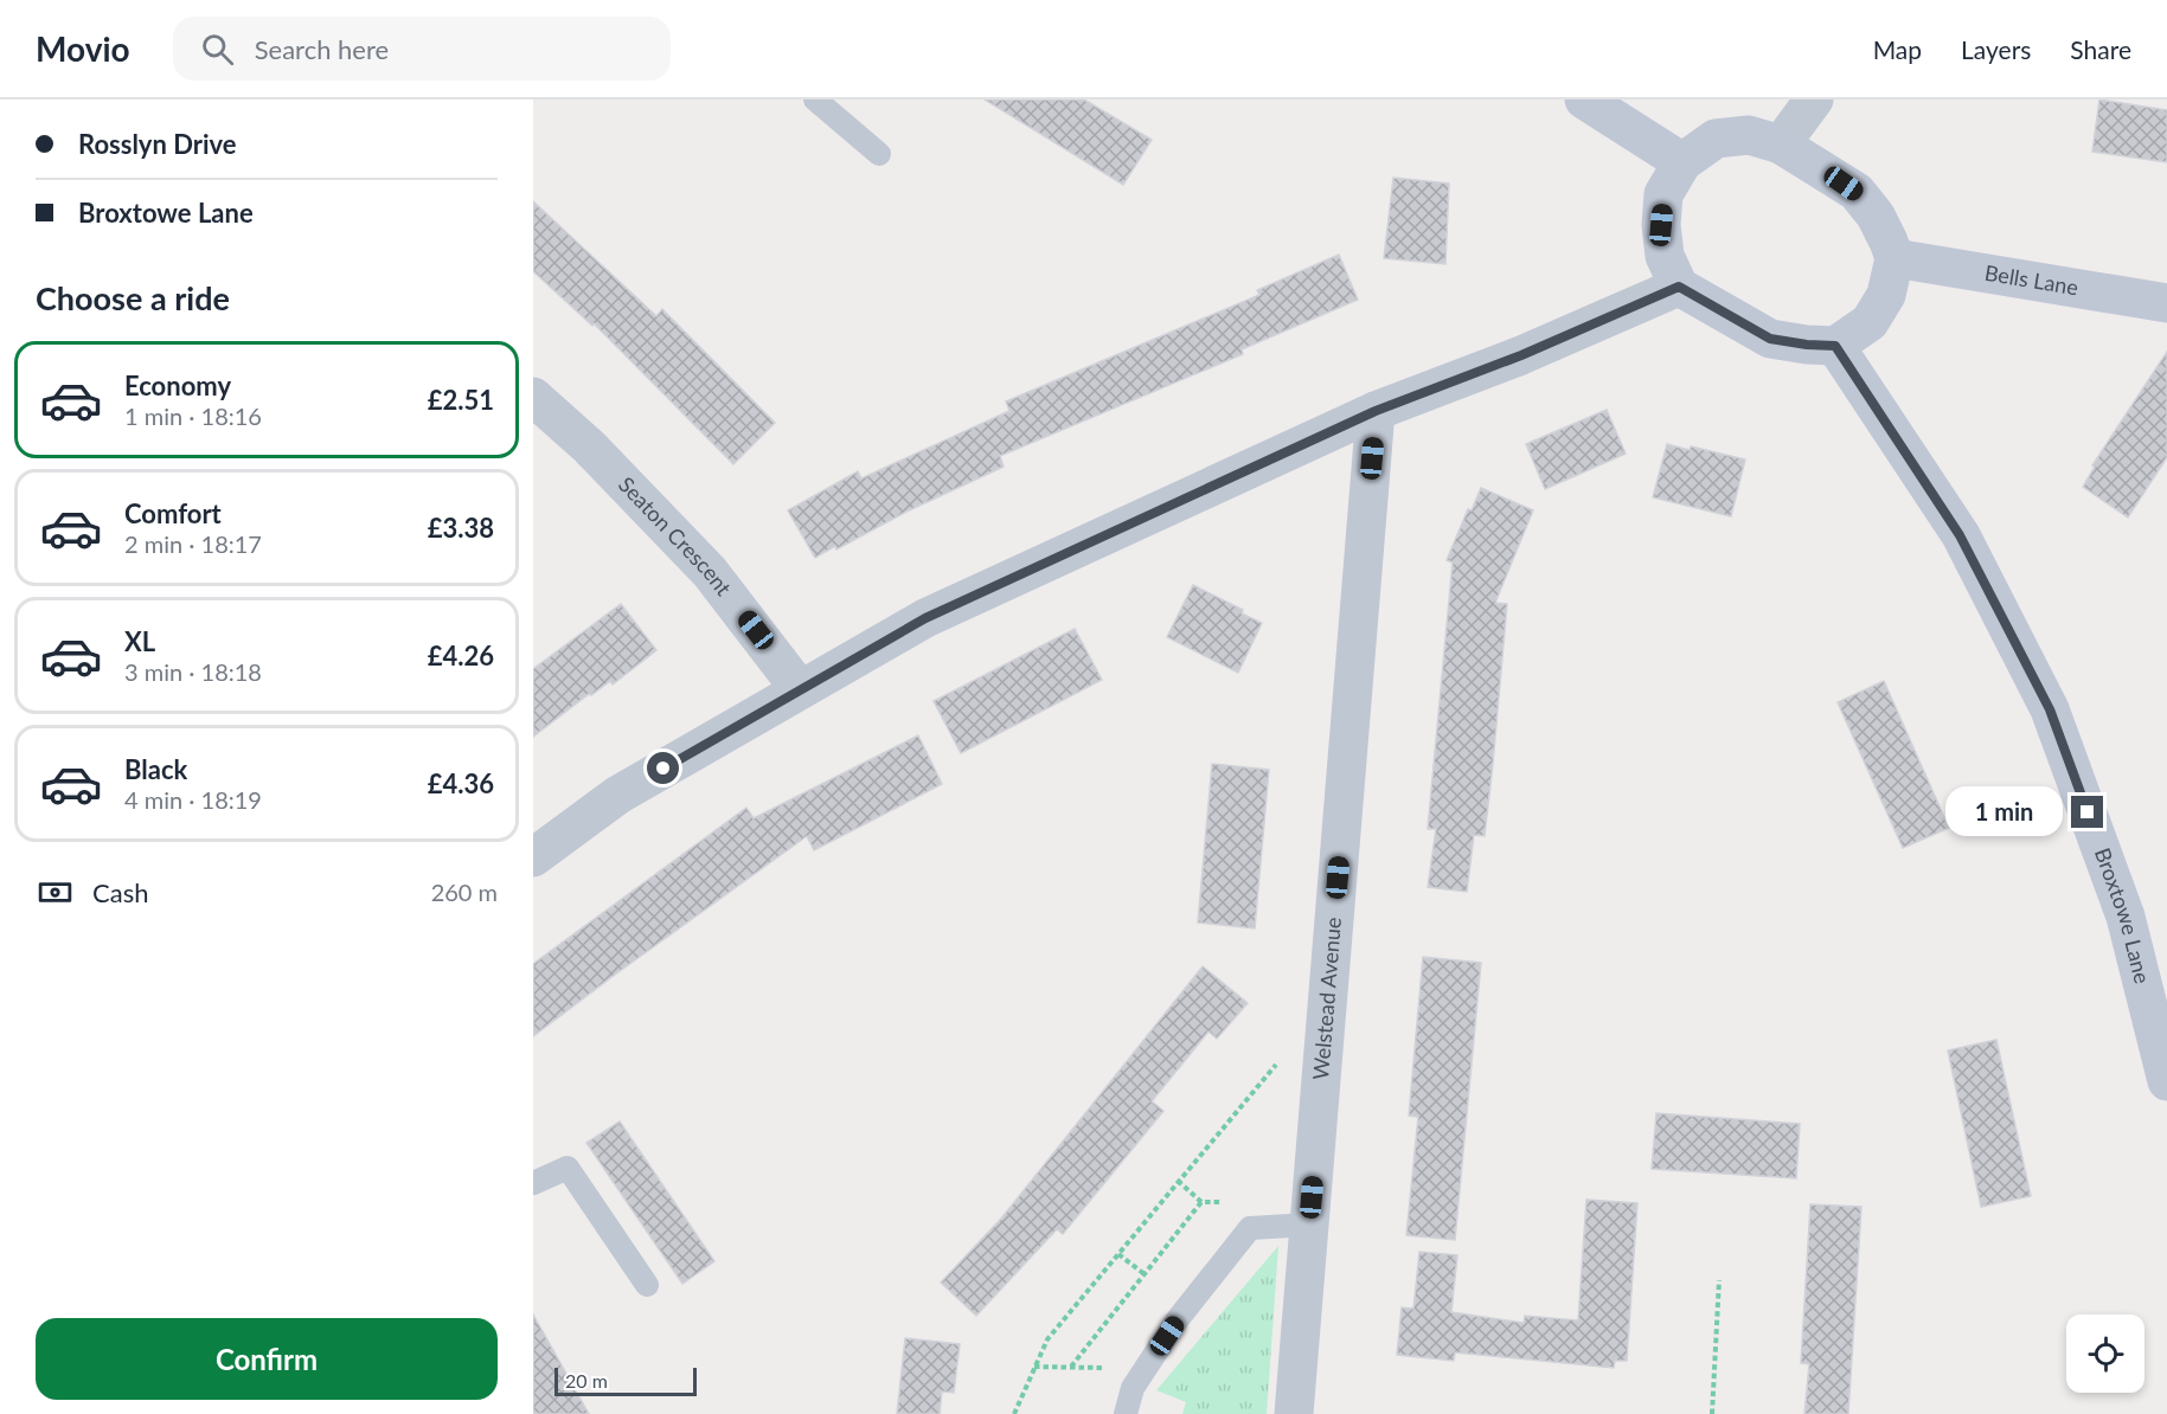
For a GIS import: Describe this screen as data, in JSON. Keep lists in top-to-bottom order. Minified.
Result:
{"streets":{"main road":["Bells Lane","Broxtowe Lane"],"street":["Seaton Crescent","Welstead Avenue"]},"crossings":[["Bells Lane","Broxtowe Lane"]],"scale_bar":"20 m","page":{"header":"Movio","search":"Search here","nav":["Map","Layers","Share"],"banner":["Rosslyn Drive","Broxtowe Lane"],"heading":"Choose a ride","list":[{"name":"Economy","note":"1 min · 18:16","value":"£2.51"},{"name":"Comfort","note":"2 min · 18:17","value":"£3.38"},{"name":"XL","note":"3 min · 18:18","value":"£4.26"},{"name":"Black","note":"4 min · 18:19","value":"£4.36"}],"bubble":"1 min","pay":["Cash","260 m"],"buttons":"Confirm","scale":"20 m"}}
